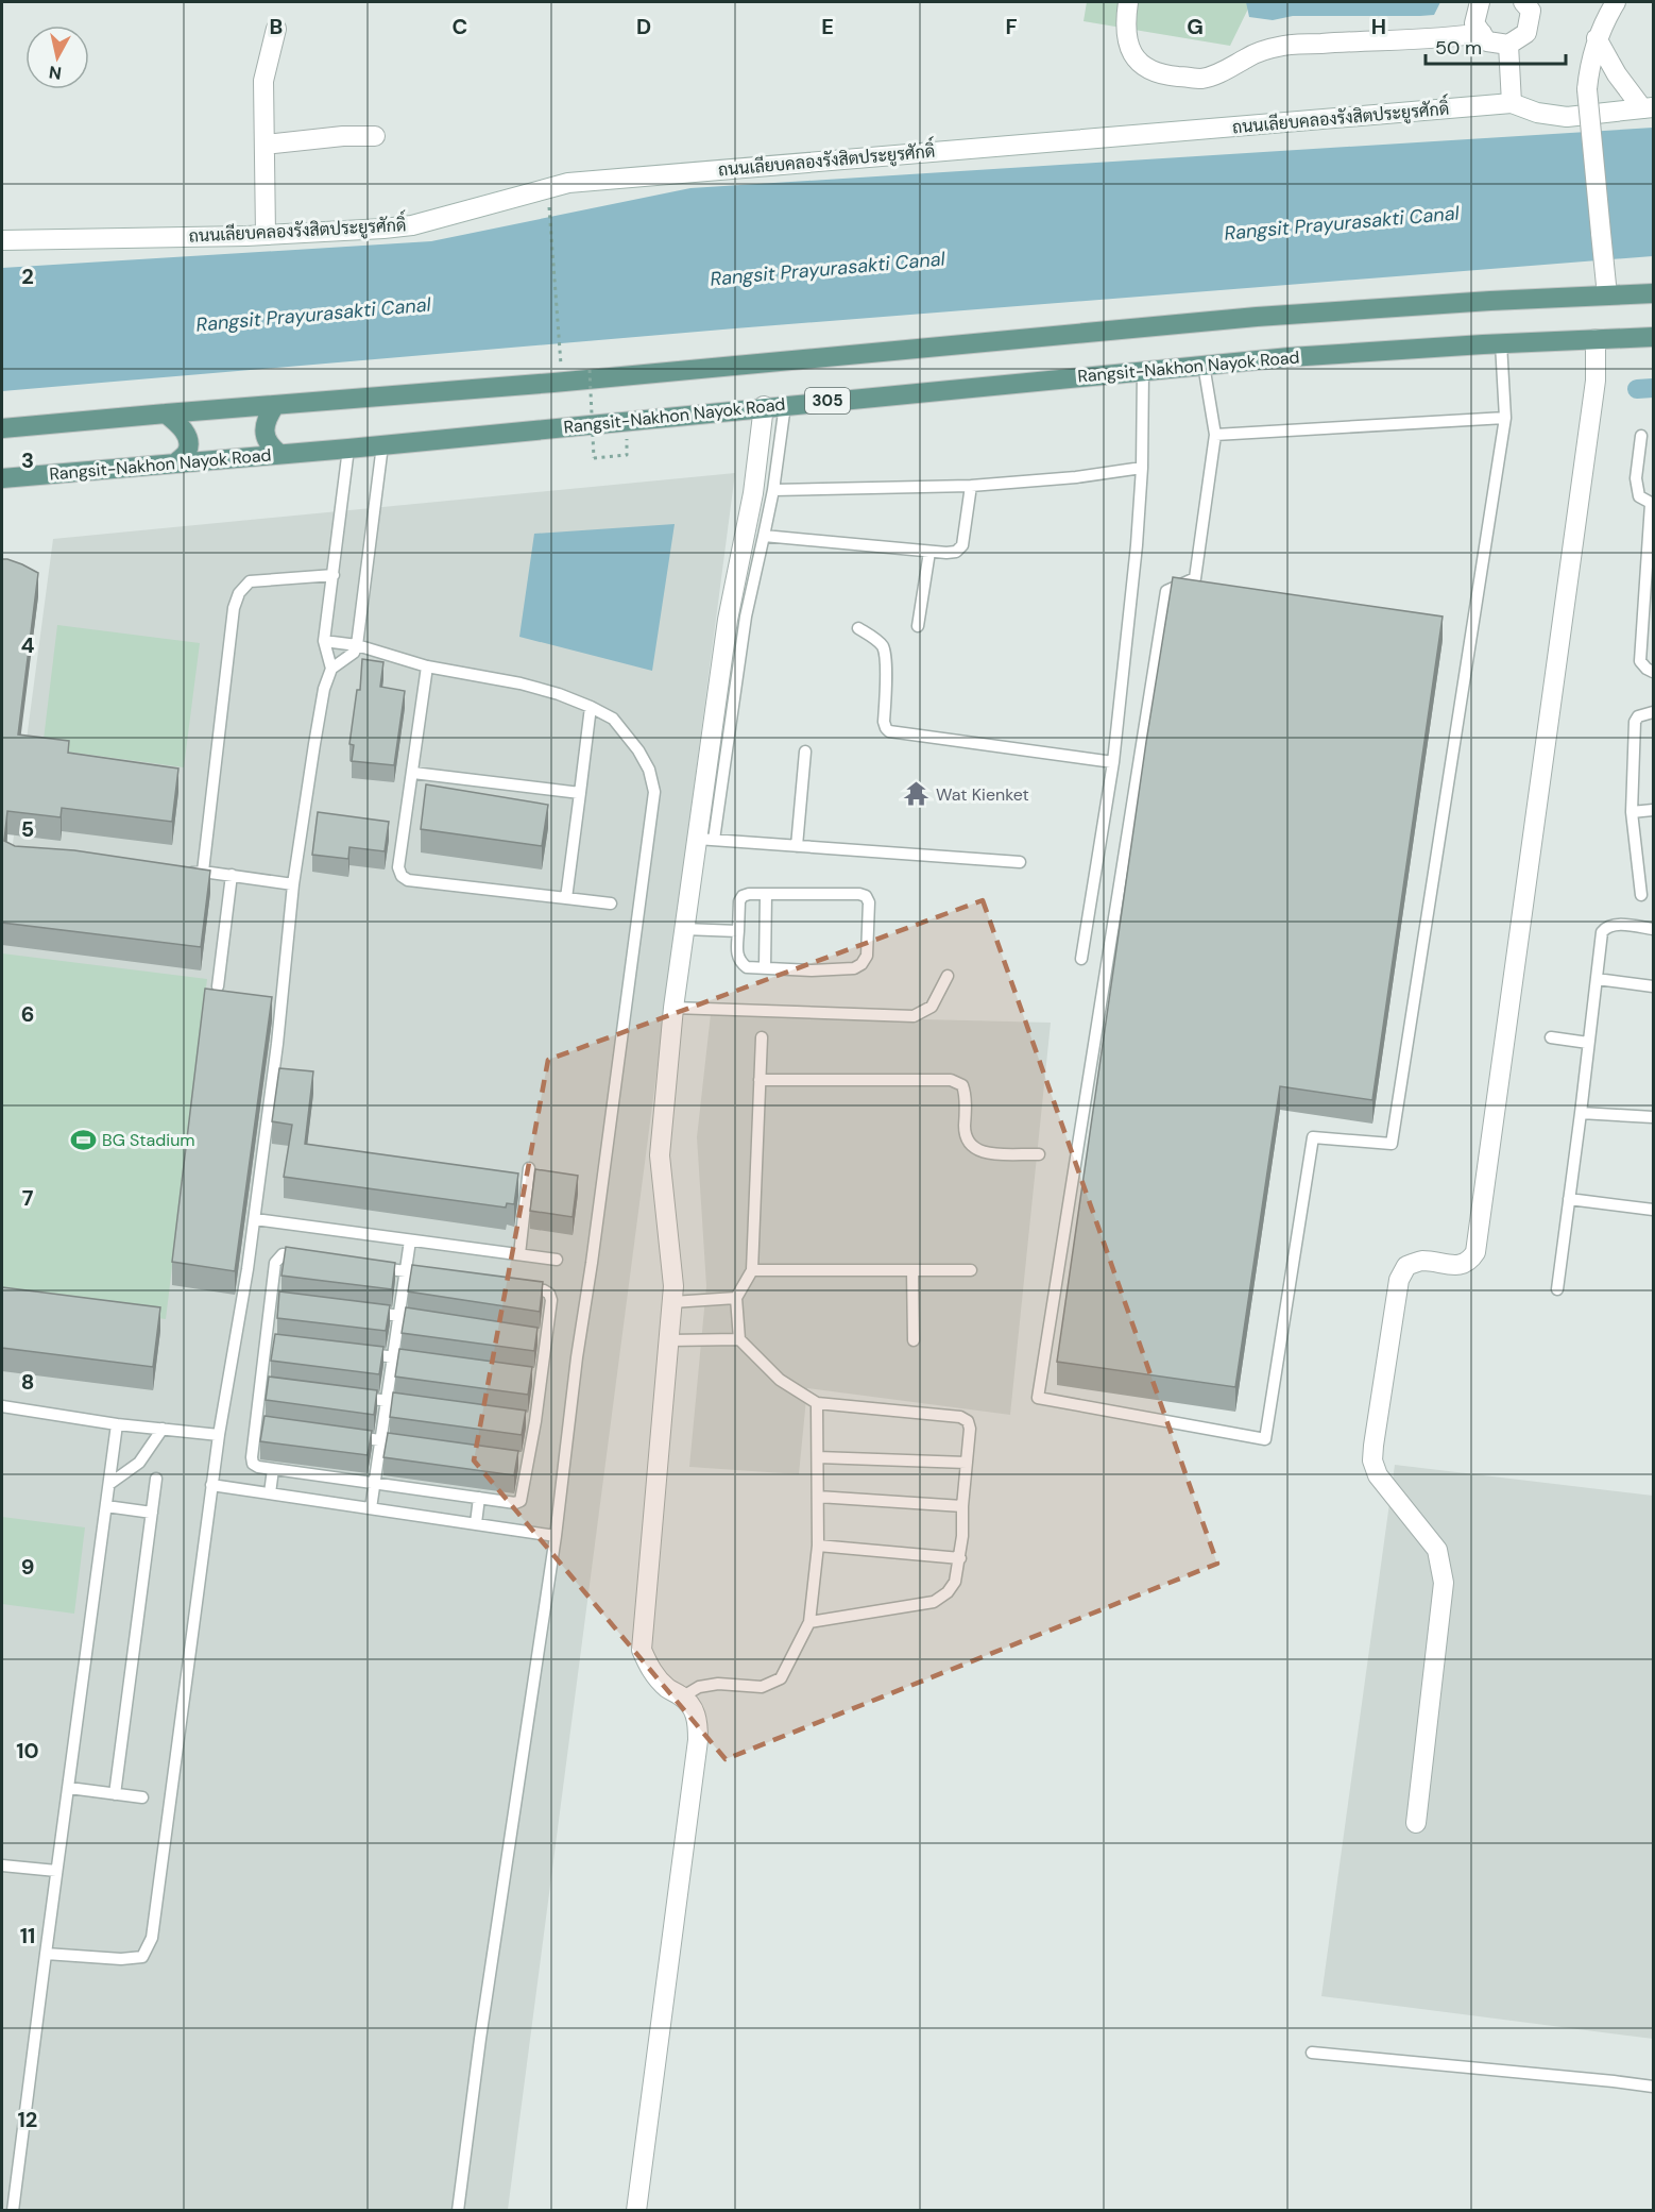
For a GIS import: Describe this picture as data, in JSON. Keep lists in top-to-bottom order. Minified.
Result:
{"streets":{"main road":["Rangsit-Nakhon Nayok Road","305"],"street":["ถนนเลียบคลองรังสิตประยูรศักดิ์"]},"water":["Rangsit Prayurasakti Canal"],"places":{"temple":["Wat Kienket"],"sports":["BG Stadium"]},"scale_bar":"50 m","north":"bottom","grid":{"columns":["B","C","D","E","F","G","H"],"rows":["2","3","4","5","6","7","8","9","10","11","12"]}}
